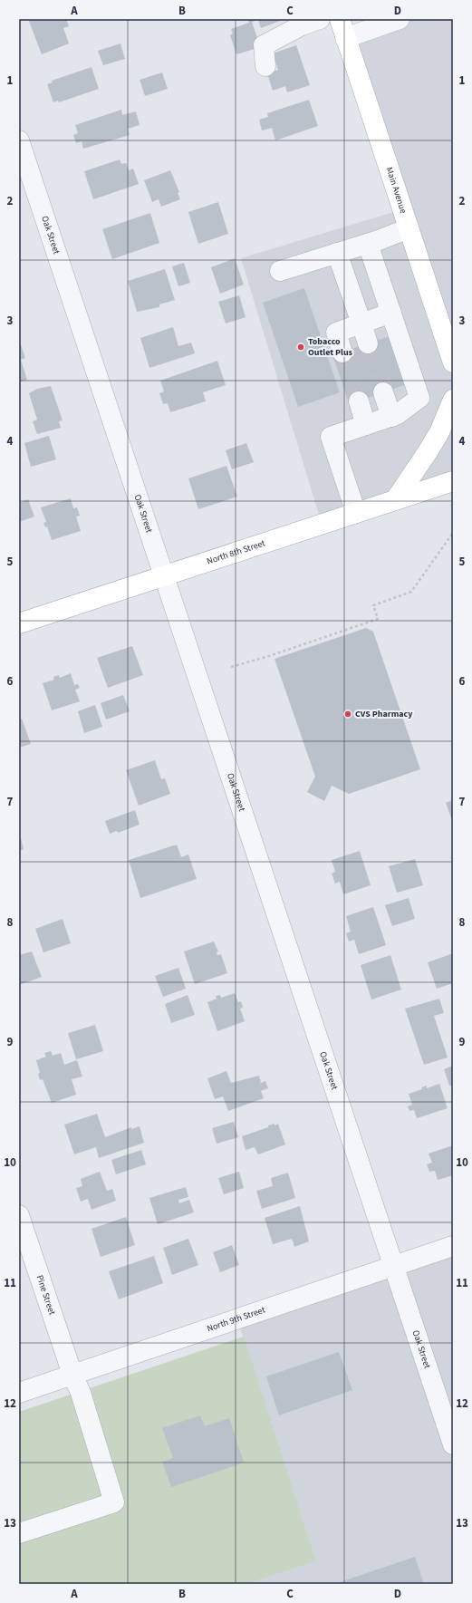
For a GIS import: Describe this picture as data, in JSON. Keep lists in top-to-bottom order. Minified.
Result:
{"streets":{"main road":["Main Avenue","North 8th Street"],"street":["Oak Street","Pine Street","North 9th Street"]},"crossings":[["Oak Street","North 8th Street"],["Oak Street","North 9th Street"],["Pine Street","North 9th Street"]],"places":["Tobacco Outlet Plus","CVS Pharmacy"],"grid":{"columns":["A","B","C","D"],"rows":["1","2","3","4","5","6","7","8","9","10","11","12","13"]}}
